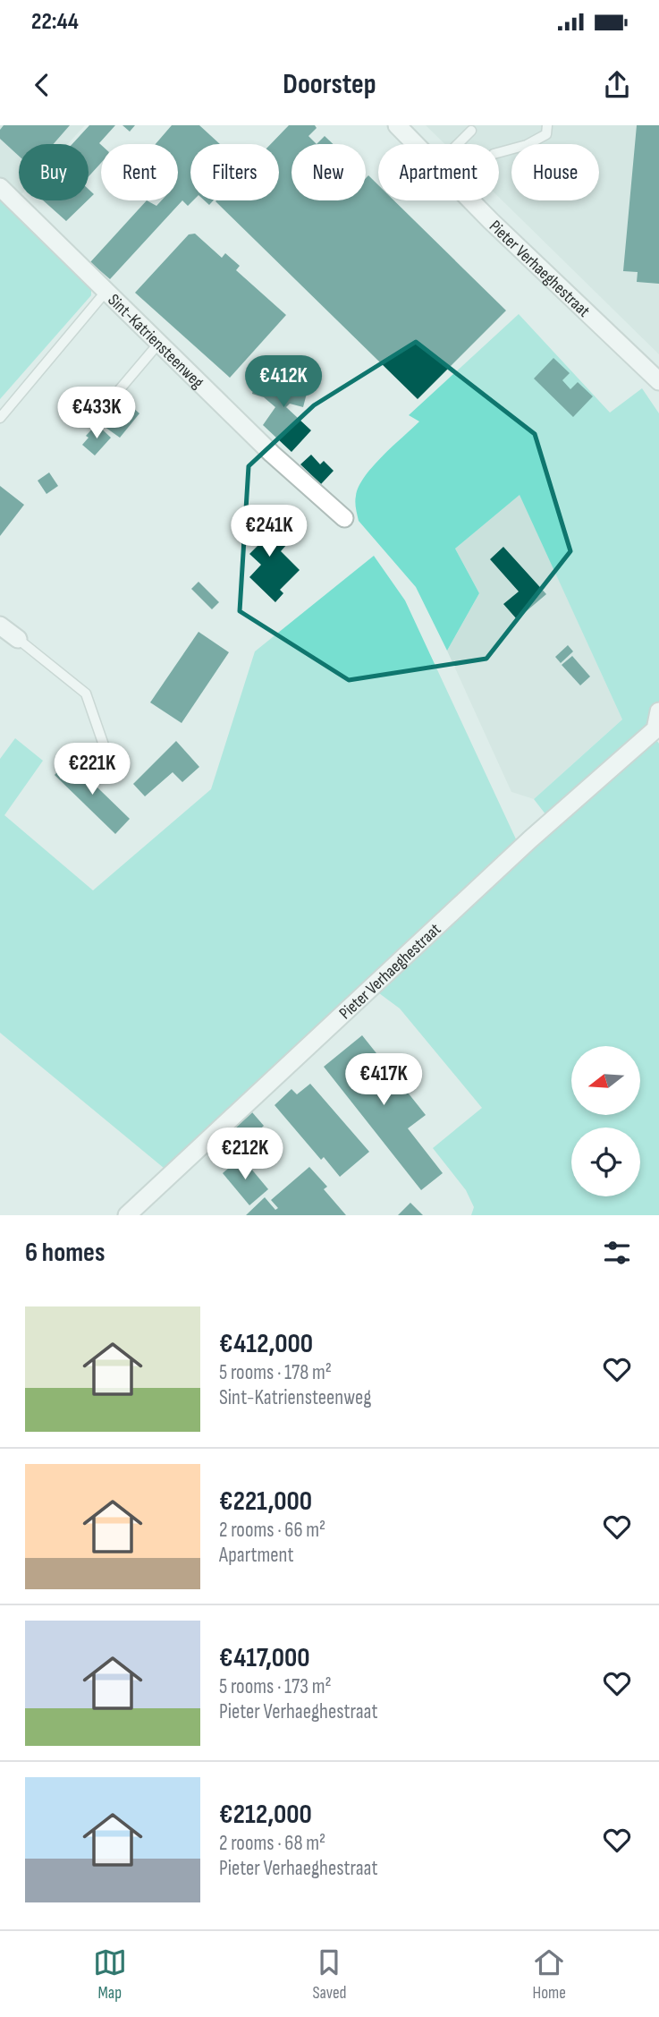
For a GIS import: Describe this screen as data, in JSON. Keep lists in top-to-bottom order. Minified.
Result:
{"streets":{"street":["Pieter Verhaeghestraat","Sint-Katriensteenweg"]},"north":"left","page":{"status":"22:44","header":"Doorstep","chip":["Buy","Rent","Filters","New","Apartment","House"],"price":["€412K","€433K","€241K","€221K","€417K","€212K"],"heading":"6 homes","list":[{"name":"€412,000","note":"5 rooms · 178 m² · Sint-Katriensteenweg"},{"name":"€221,000","note":"2 rooms · 66 m² · Apartment"},{"name":"€417,000","note":"5 rooms · 173 m² · Pieter Verhaeghestraat"},{"name":"€212,000","note":"2 rooms · 68 m² · Pieter Verhaeghestraat"}],"tabs":["Map","Saved","Home"]}}
